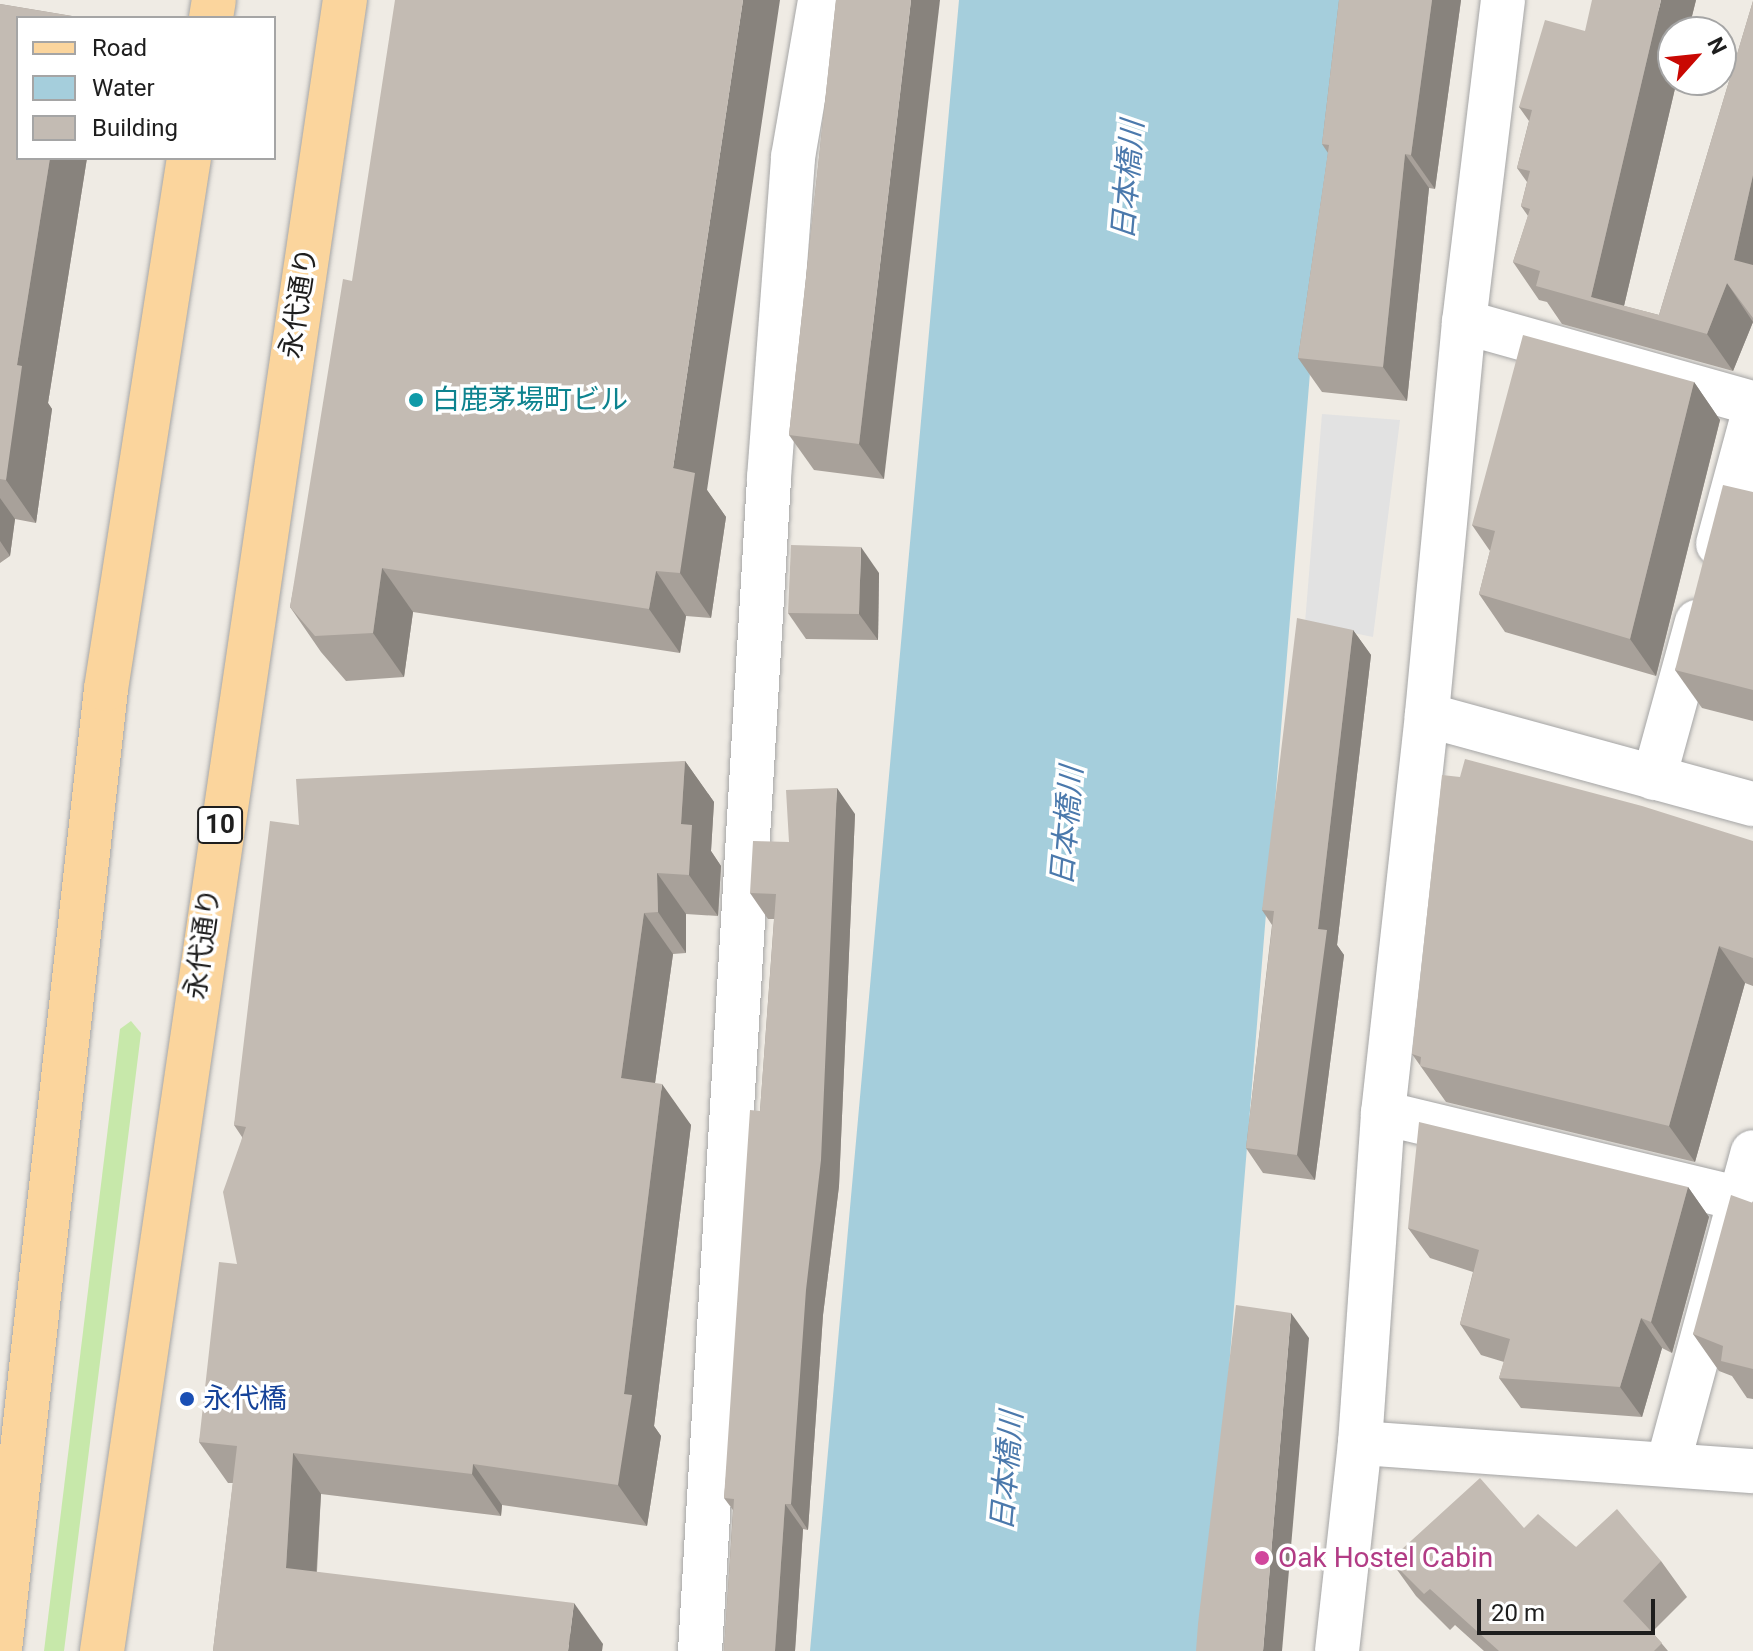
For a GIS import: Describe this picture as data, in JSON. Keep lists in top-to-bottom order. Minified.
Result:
{"streets":{"main road":["永代通り","10"]},"water":["日本橋川"],"places":["白鹿茅場町ビル","永代橋","Oak Hostel Cabin"],"legend":["Road","Water","Building"],"scale_bar":"20 m","north":"top right"}
